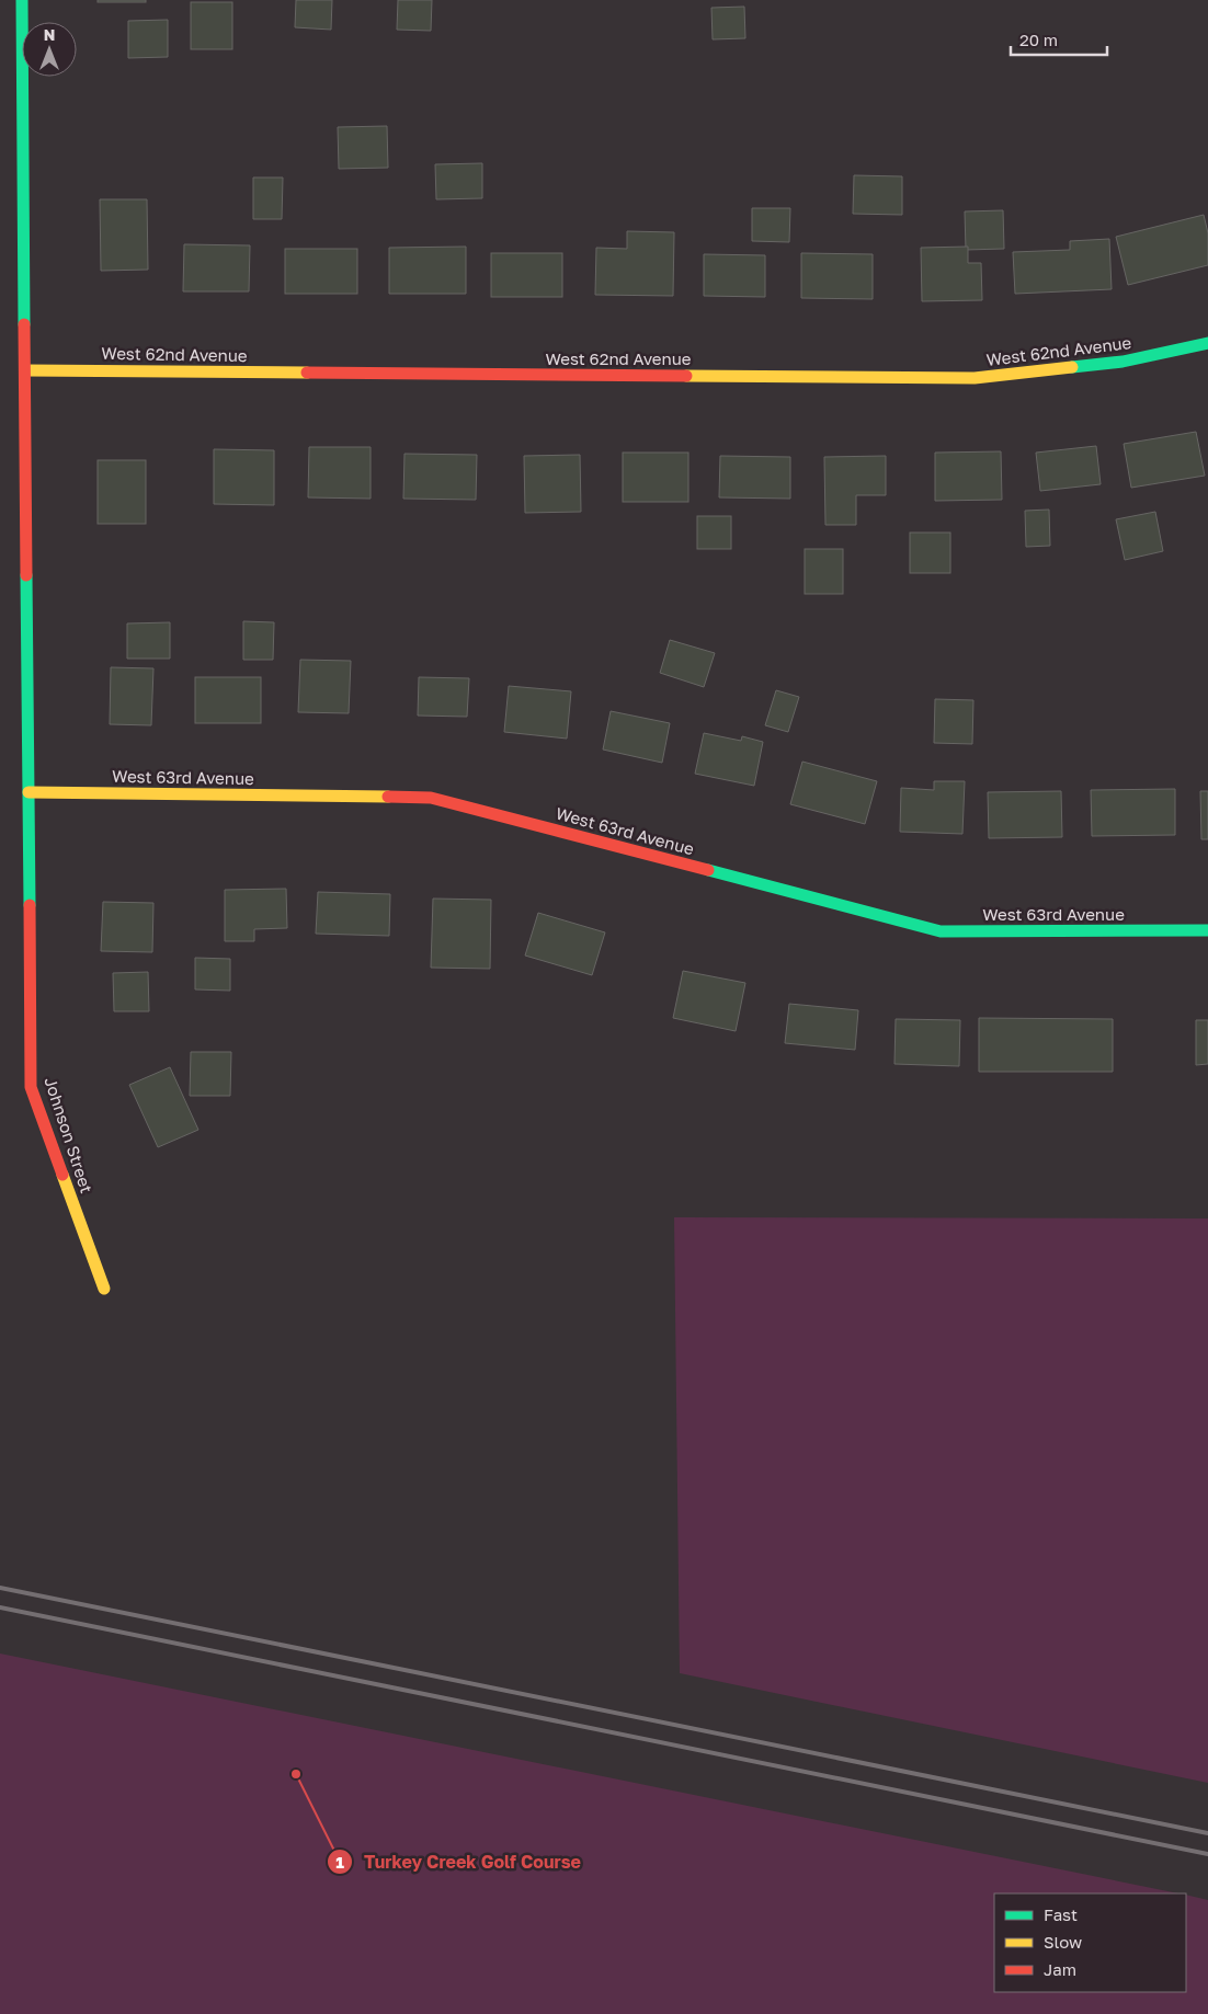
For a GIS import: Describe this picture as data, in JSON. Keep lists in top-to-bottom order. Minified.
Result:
{"streets":{"street":["West 62nd Avenue","West 63rd Avenue","Johnson Street"]},"crossings":[["West 62nd Avenue","Johnson Street"],["West 63rd Avenue","Johnson Street"]],"places":["Turkey Creek Golf Course"],"legend":["Fast","Slow","Jam"],"scale_bar":"20 m","north":"top"}
